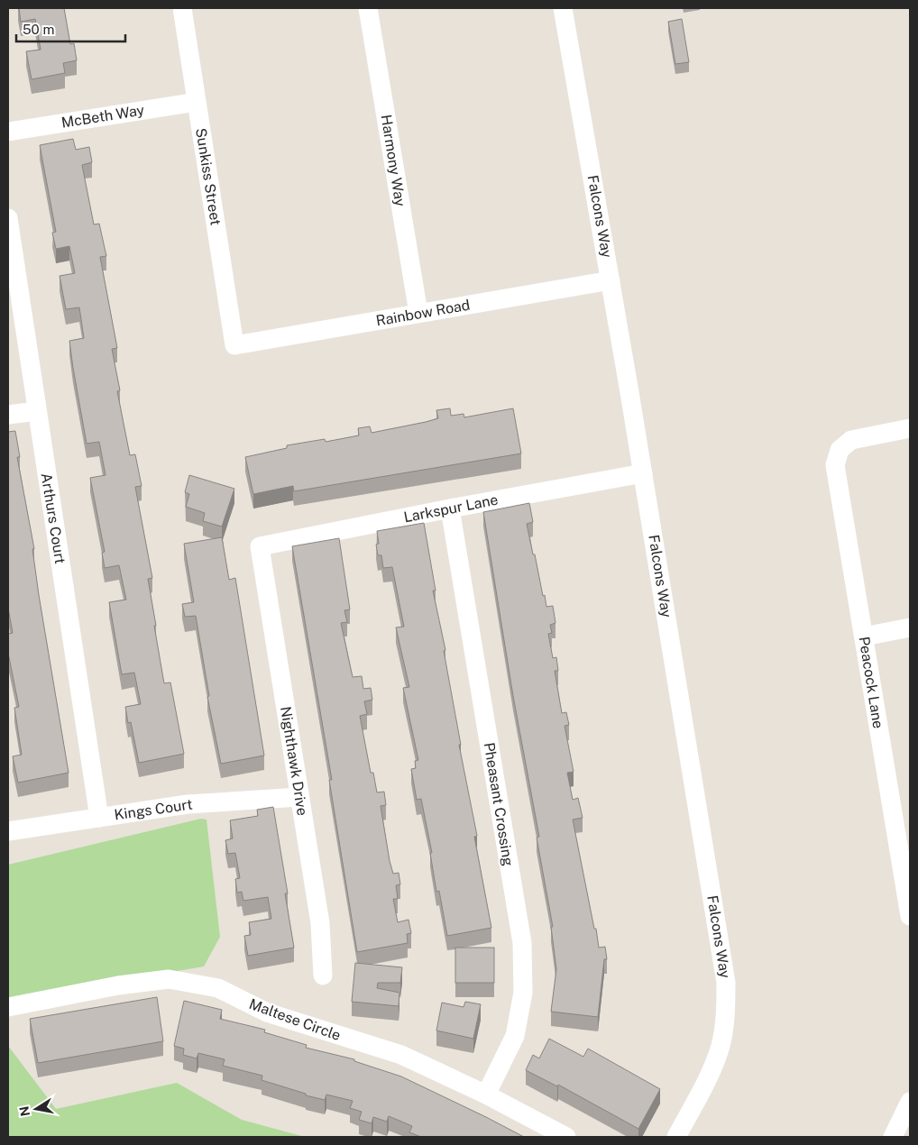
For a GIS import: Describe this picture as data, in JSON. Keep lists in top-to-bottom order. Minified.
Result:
{"streets":{"street":["McBeth Way","Harmony Way","Sunkiss Street","Falcons Way","Rainbow Road","Larkspur Lane","Arthurs Court","Peacock Lane","Nighthawk Drive","Pheasant Crossing","Kings Court","Maltese Circle"]},"crossings":[["McBeth Way","Sunkiss Street"],["Harmony Way","Rainbow Road"],["Sunkiss Street","Rainbow Road"],["Falcons Way","Rainbow Road"],["Falcons Way","Larkspur Lane"],["Larkspur Lane","Nighthawk Drive"],["Larkspur Lane","Pheasant Crossing"],["Arthurs Court","Kings Court"],["Nighthawk Drive","Kings Court"],["Pheasant Crossing","Maltese Circle"]],"scale_bar":"50 m","north":"left"}
